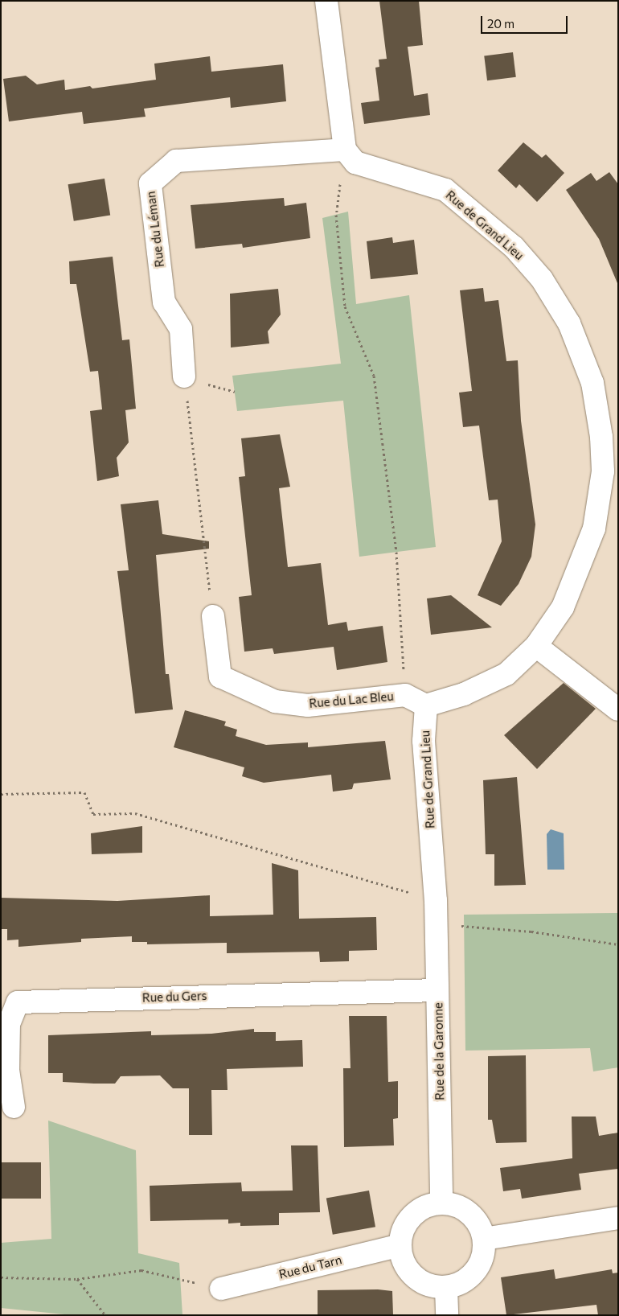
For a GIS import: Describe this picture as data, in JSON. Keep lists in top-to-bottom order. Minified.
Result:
{"streets":{"street":["Rue de Grand Lieu","Rue du Léman","Rue du Lac Bleu","Rue du Gers","Rue de la Garonne","Rue du Tarn"]},"crossings":[["Rue de Grand Lieu","Rue du Léman"],["Rue de Grand Lieu","Rue du Lac Bleu"],["Rue de Grand Lieu","Rue de la Garonne"],["Rue du Gers","Rue de la Garonne"],["Rue de la Garonne","Rue du Tarn"]],"scale_bar":"20 m"}
